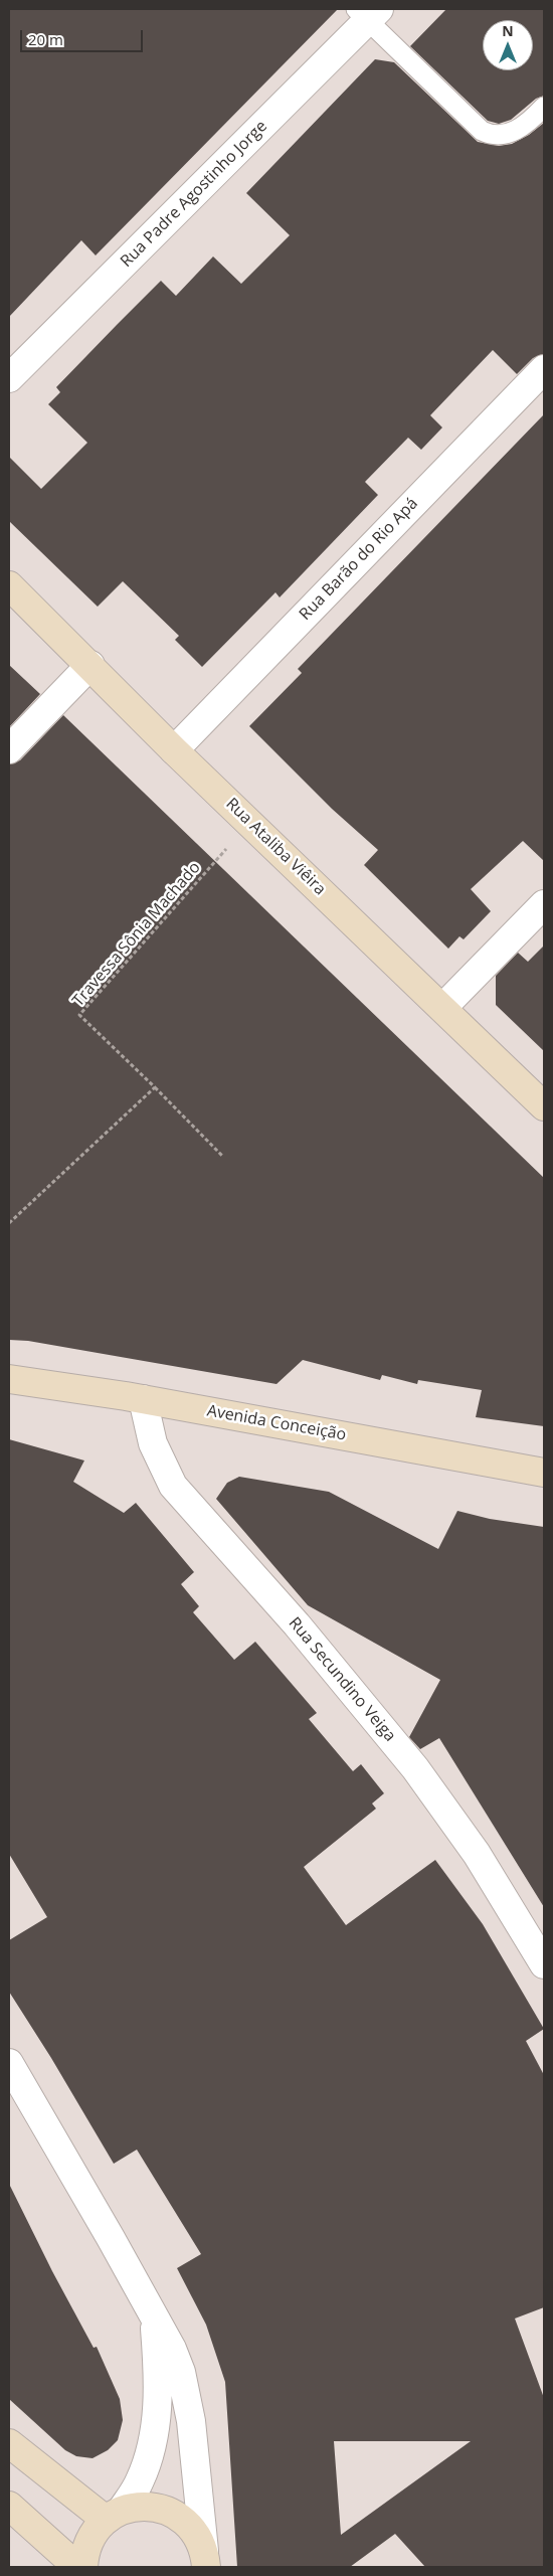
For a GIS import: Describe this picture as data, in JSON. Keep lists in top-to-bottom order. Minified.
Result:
{"streets":{"street":["Rua Padre Agostinho Jorge","Rua Barão do Rio Apá","Rua Ataliba Viêira","Avenida Conceição","Rua Secundino Veiga"],"path":["Travessa Sônia Machado"]},"crossings":[["Rua Barão do Rio Apá","Rua Ataliba Viêira"],["Rua Ataliba Viêira","Travessa Sônia Machado"],["Avenida Conceição","Rua Secundino Veiga"]],"scale_bar":"20 m","north":"top"}
